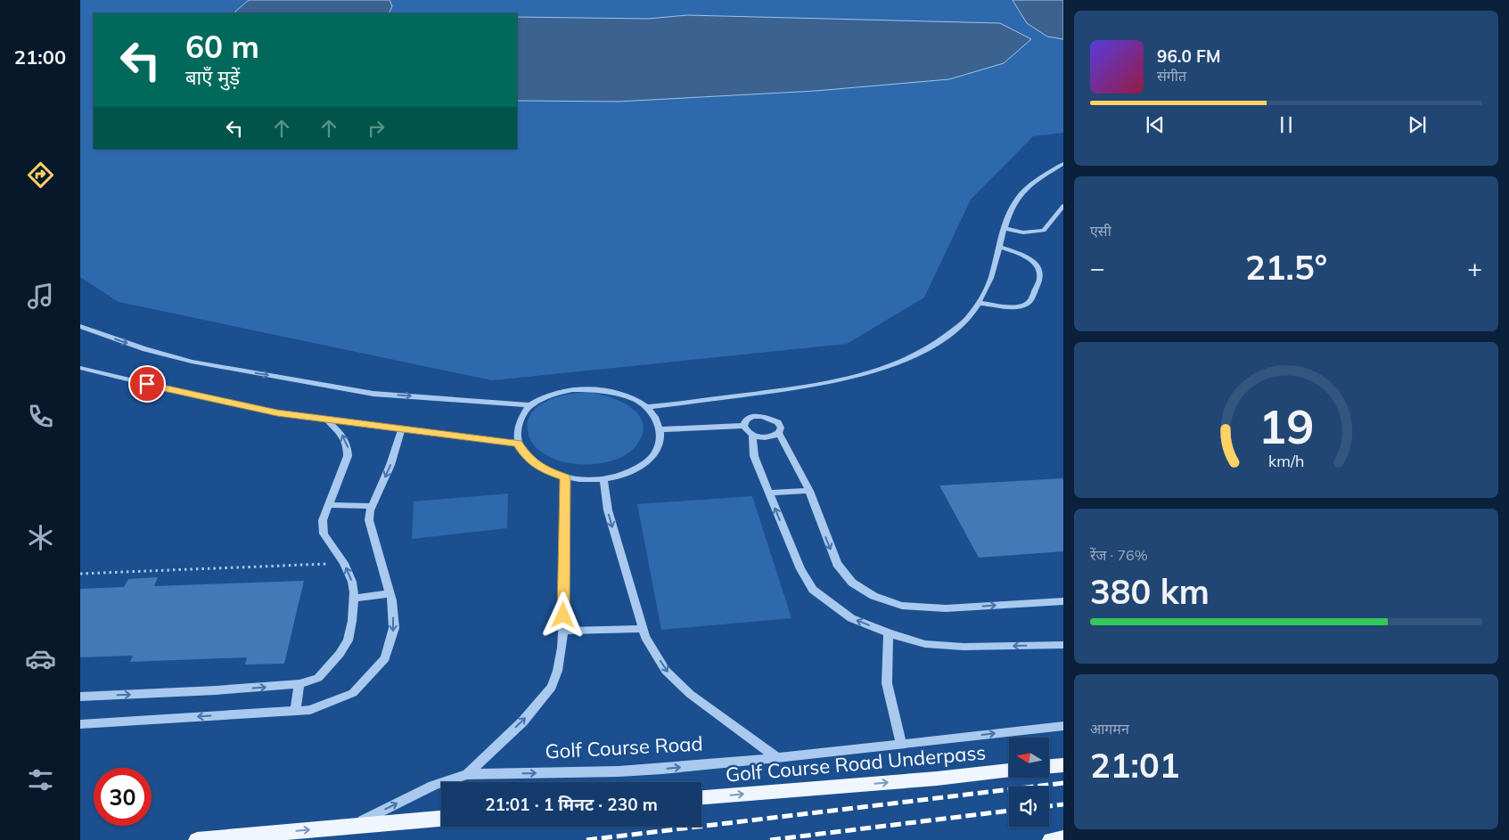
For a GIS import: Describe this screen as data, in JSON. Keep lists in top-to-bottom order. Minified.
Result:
{"streets":{"main road":["Golf Course Road","Golf Course Road Underpass"]},"one_way":["Golf Course Road","Golf Course Road Underpass"],"north":"left","page":{"tabs":"21:00","turn":["60 m","बाएँ मुड़ें"],"song":["96.0 FM","संगीत"],"tile":["एसी",["रेंज · 76%","380 km"],["आगमन","21:01"]],"heat":["−","21.5°","+"],"limit":"30","trip":"21:01 · 1 मिनट · 230 m","gauge":["19","km/h"]}}
